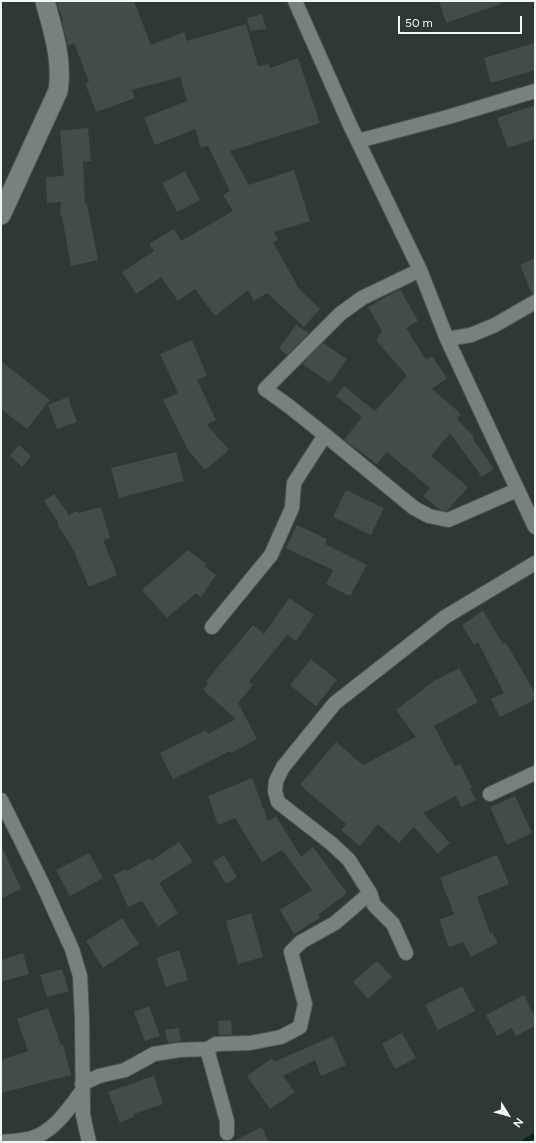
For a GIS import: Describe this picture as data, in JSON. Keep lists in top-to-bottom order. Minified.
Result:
{"scale_bar":"50 m","north":"bottom right"}
